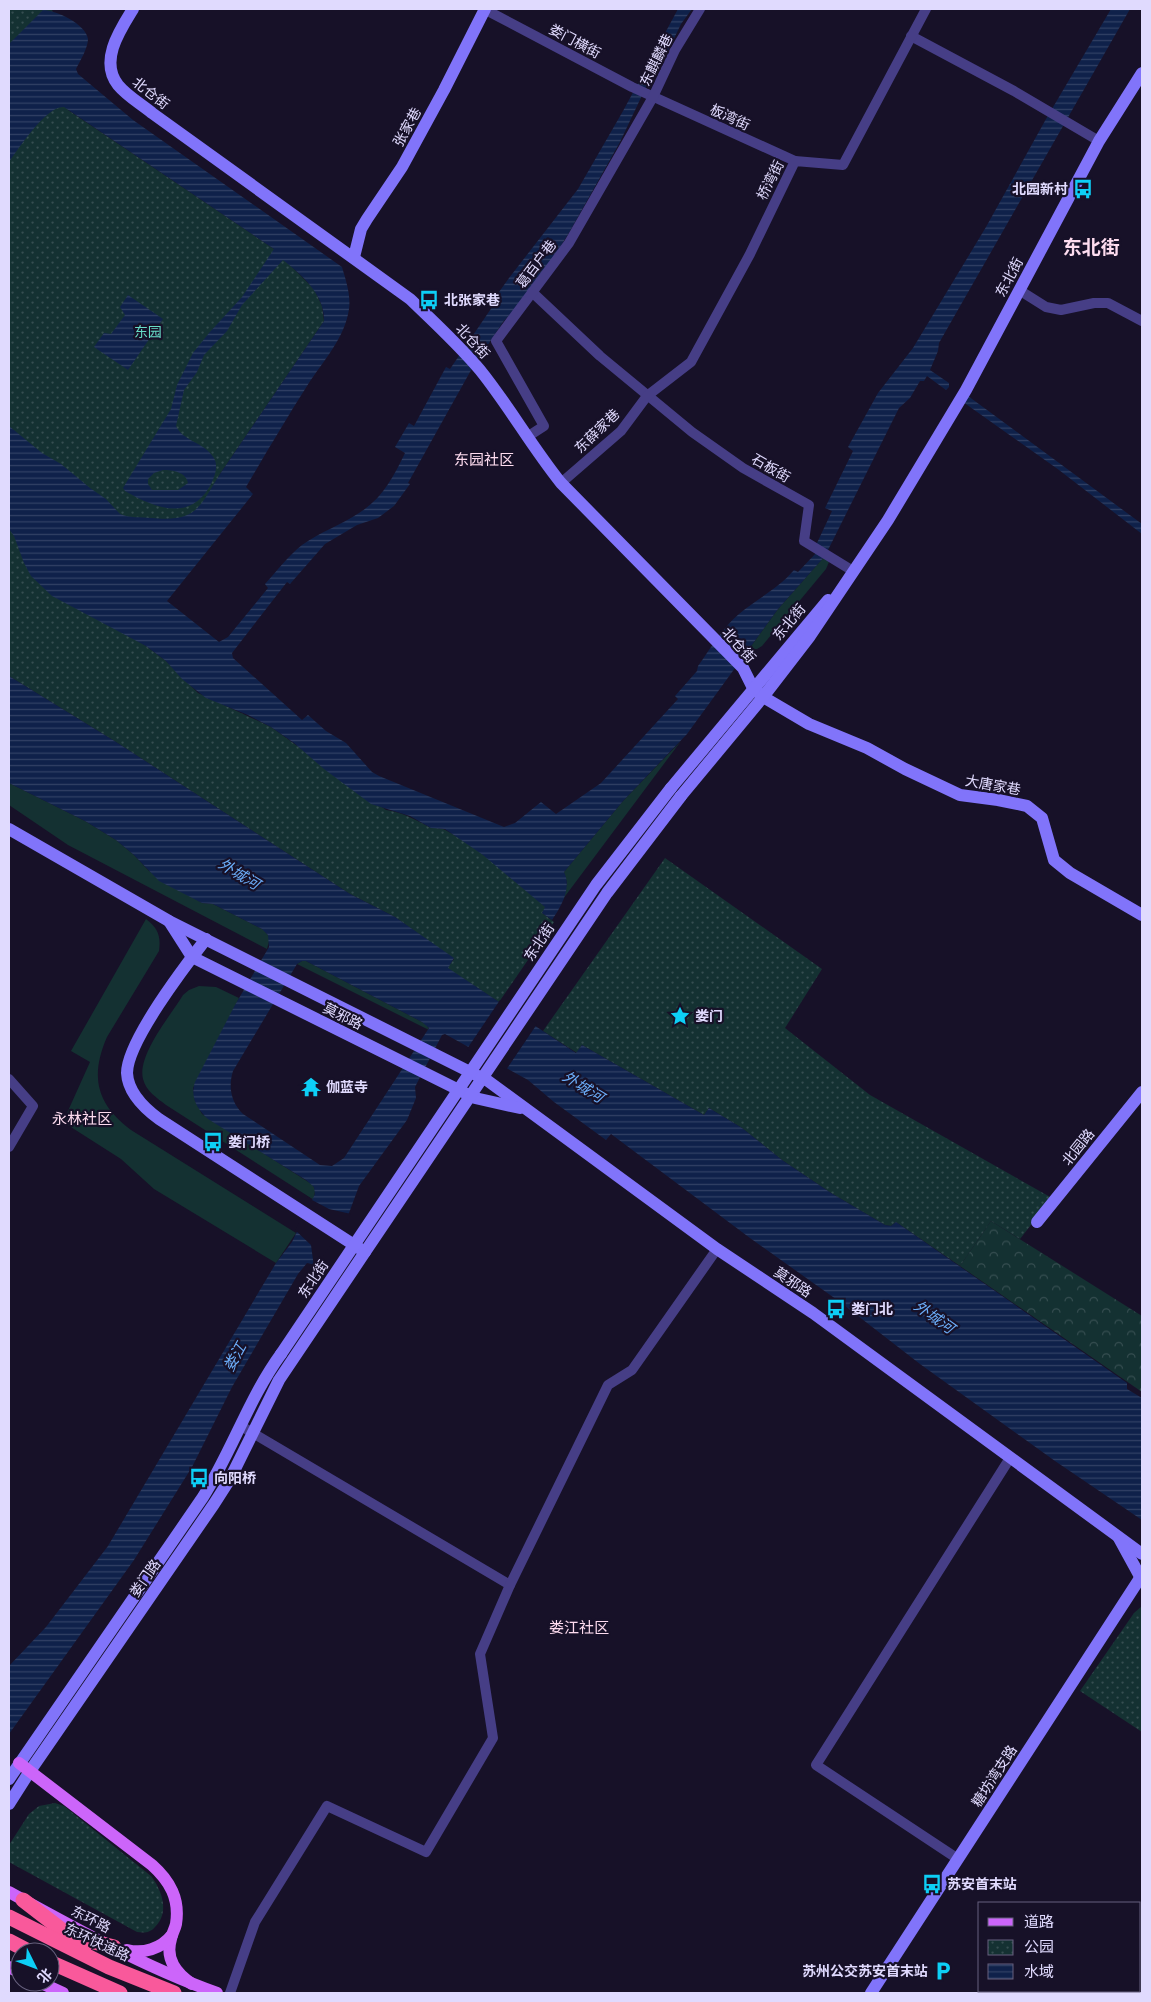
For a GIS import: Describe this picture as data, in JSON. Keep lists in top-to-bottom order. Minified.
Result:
{"streets":{"highway":["东环快速路"],"main road":["北仓街","张家巷","东北街","大唐家巷","莫邪路","北园路","娄门路","糖坊湾支路","东环路"],"street":["娄门横街","东麒麟巷","板湾街","桥湾街","葛百户巷","东薛家巷","石板街"]},"crossings":[["娄门横街","东麒麟巷"],["娄门横街","板湾街"],["娄门横街","张家巷"],["娄门横街","葛百户巷"],["东麒麟巷","板湾街"],["东麒麟巷","葛百户巷"],["北仓街","张家巷"],["北仓街","葛百户巷"],["北仓街","东北街"],["北仓街","东薛家巷"],["北仓街","大唐家巷"],["板湾街","桥湾街"],["板湾街","葛百户巷"],["桥湾街","东薛家巷"],["桥湾街","石板街"],["东北街","石板街"],["东北街","大唐家巷"],["东北街","娄门路"],["东薛家巷","石板街"]],"districts":["东北街","东园社区","永林社区","娄江社区"],"water":["外城河","娄江"],"parks":["东园"],"places":{"bus stop":["北园新村","北张家巷","娄门桥","娄门北","向阳桥","苏安首末站"],"place":["娄门"],"temple":["伽蓝寺"],"parking":["苏州公交苏安首末站"]},"legend":["道路","公园","水域"],"north":"bottom right"}
